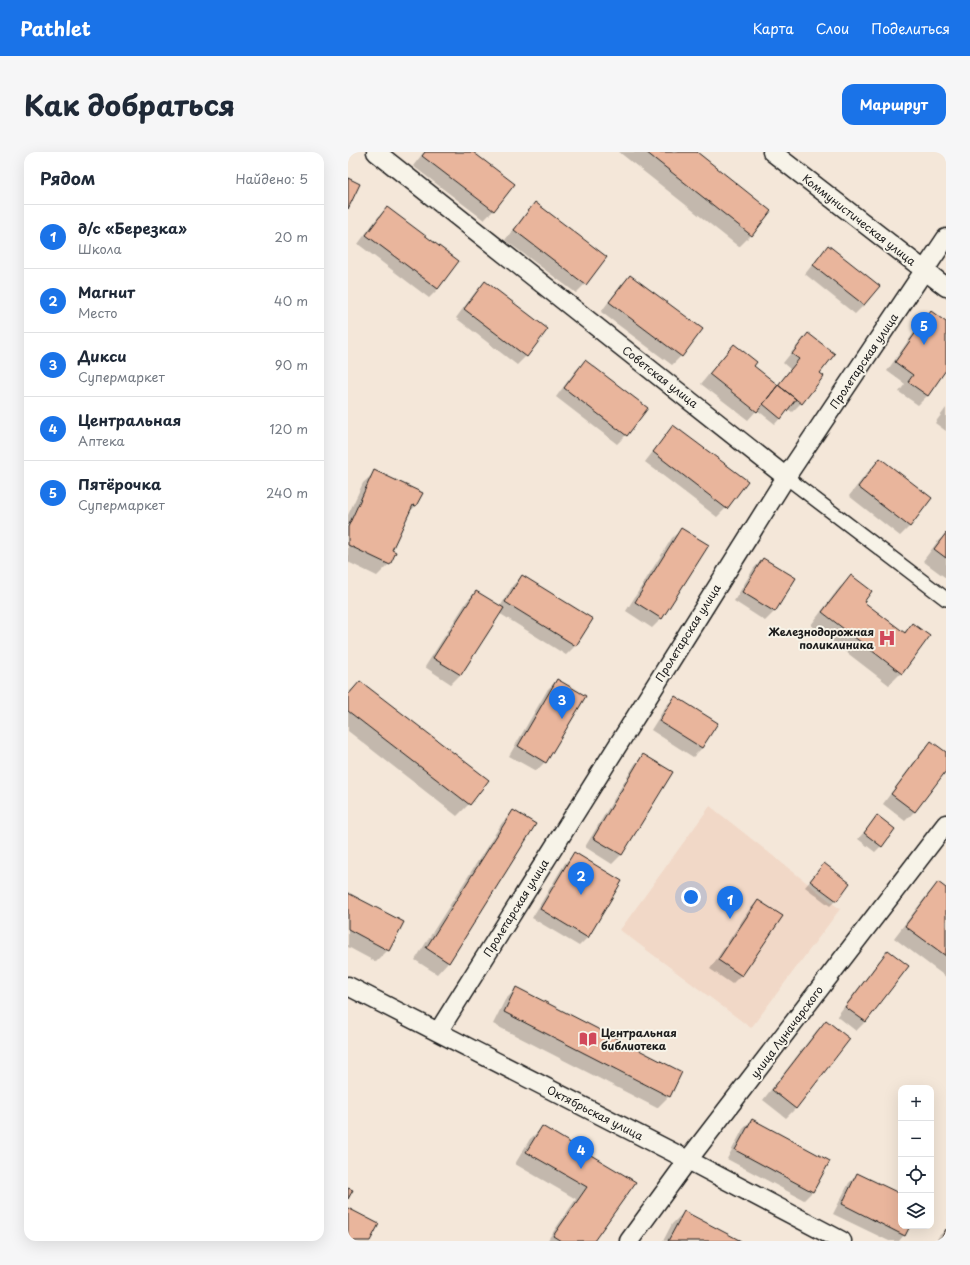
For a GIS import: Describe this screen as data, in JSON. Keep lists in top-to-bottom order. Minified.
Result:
{"streets":{"street":["Коммунистическая улица","Пролетарская улица","Советская улица","улица Луначарского","Октябрьская улица"]},"crossings":[["Коммунистическая улица","Пролетарская улица"],["Пролетарская улица","Советская улица"],["Пролетарская улица","Октябрьская улица"],["улица Луначарского","Октябрьская улица"]],"places":{"hospital":["Железнодорожная поликлиника"],"library":["Центральная библиотека"]},"page":{"header":"Pathlet","nav":["Карта","Слои","Поделиться"],"title":"Как добраться","buttons":"Маршрут","heading":["Рядом","Найдено: 5"],"list":[{"mark":"1","name":"д/с «Березка»","note":"Школа","value":"20 m"},{"mark":"2","name":"Магнит","note":"Место","value":"40 m"},{"mark":"3","name":"Дикси","note":"Супермаркет","value":"90 m"},{"mark":"4","name":"Центральная","note":"Аптека","value":"120 m"},{"mark":"5","name":"Пятёрочка","note":"Супермаркет","value":"240 m"}],"pins":["5","3","2","1","4"],"map_buttons":["+","−"]}}
